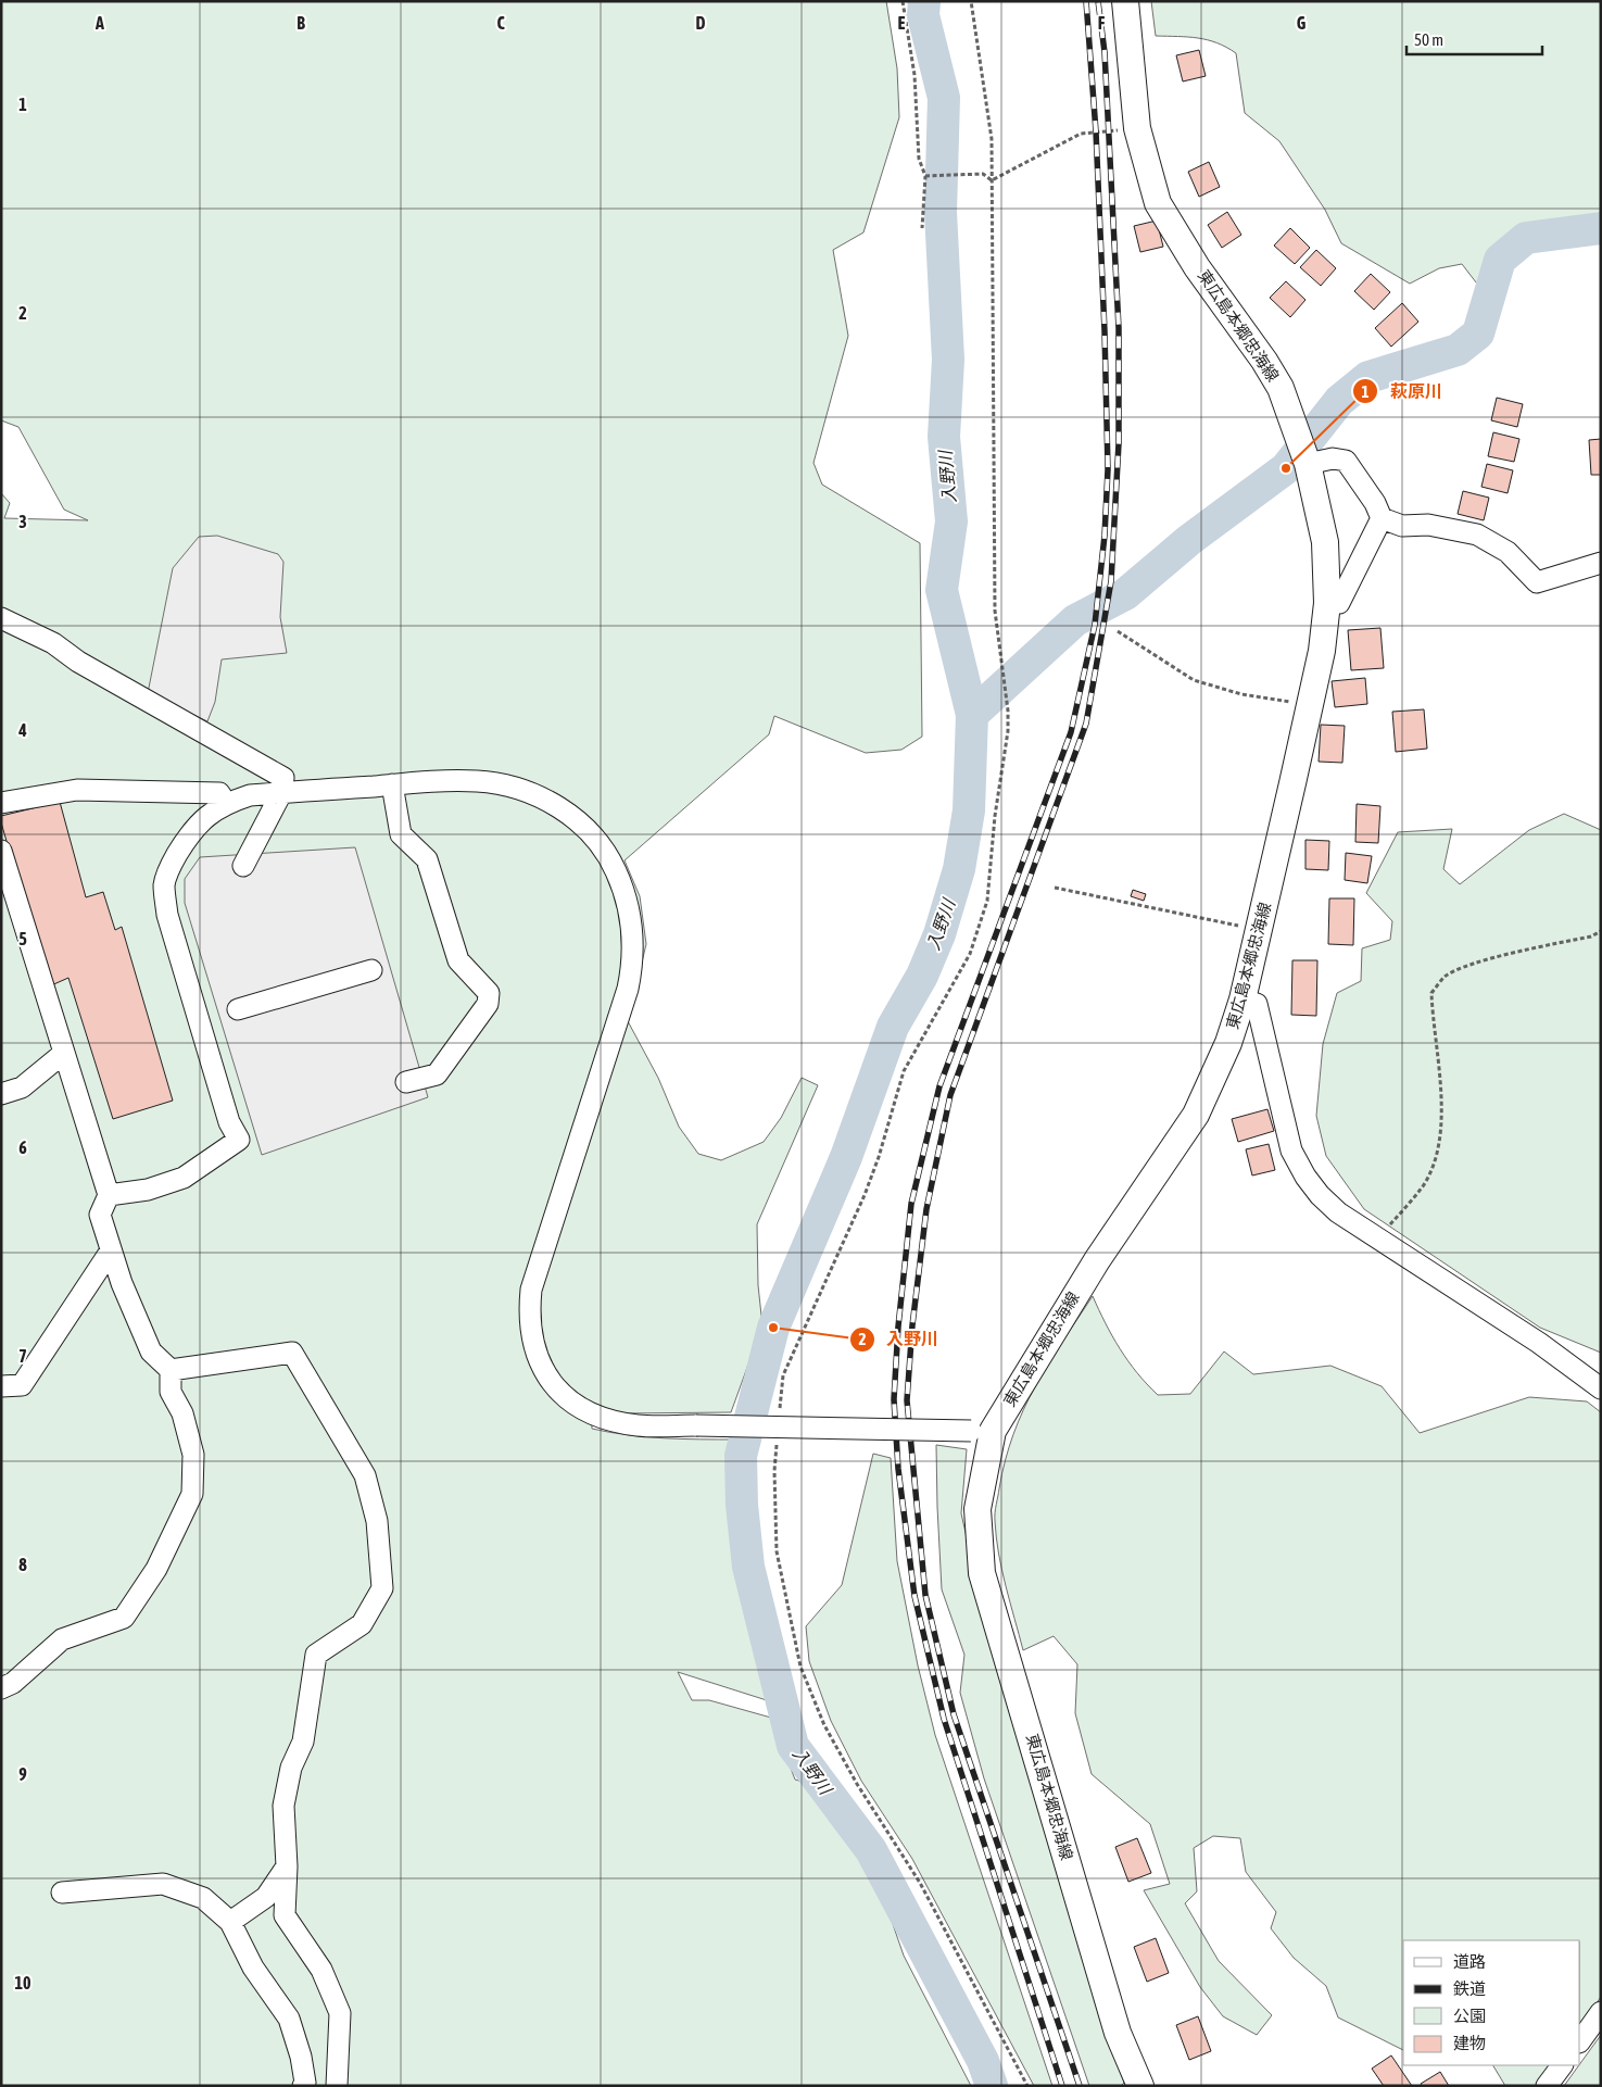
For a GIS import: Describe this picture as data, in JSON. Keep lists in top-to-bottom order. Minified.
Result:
{"streets":{"main road":["東広島本郷忠海線"]},"water":["入野川"],"places":["萩原川","入野川"],"legend":["道路","鉄道","公園","建物"],"scale_bar":"50 m","grid":{"columns":["A","B","C","D","E","F","G"],"rows":["1","2","3","4","5","6","7","8","9","10"]}}
